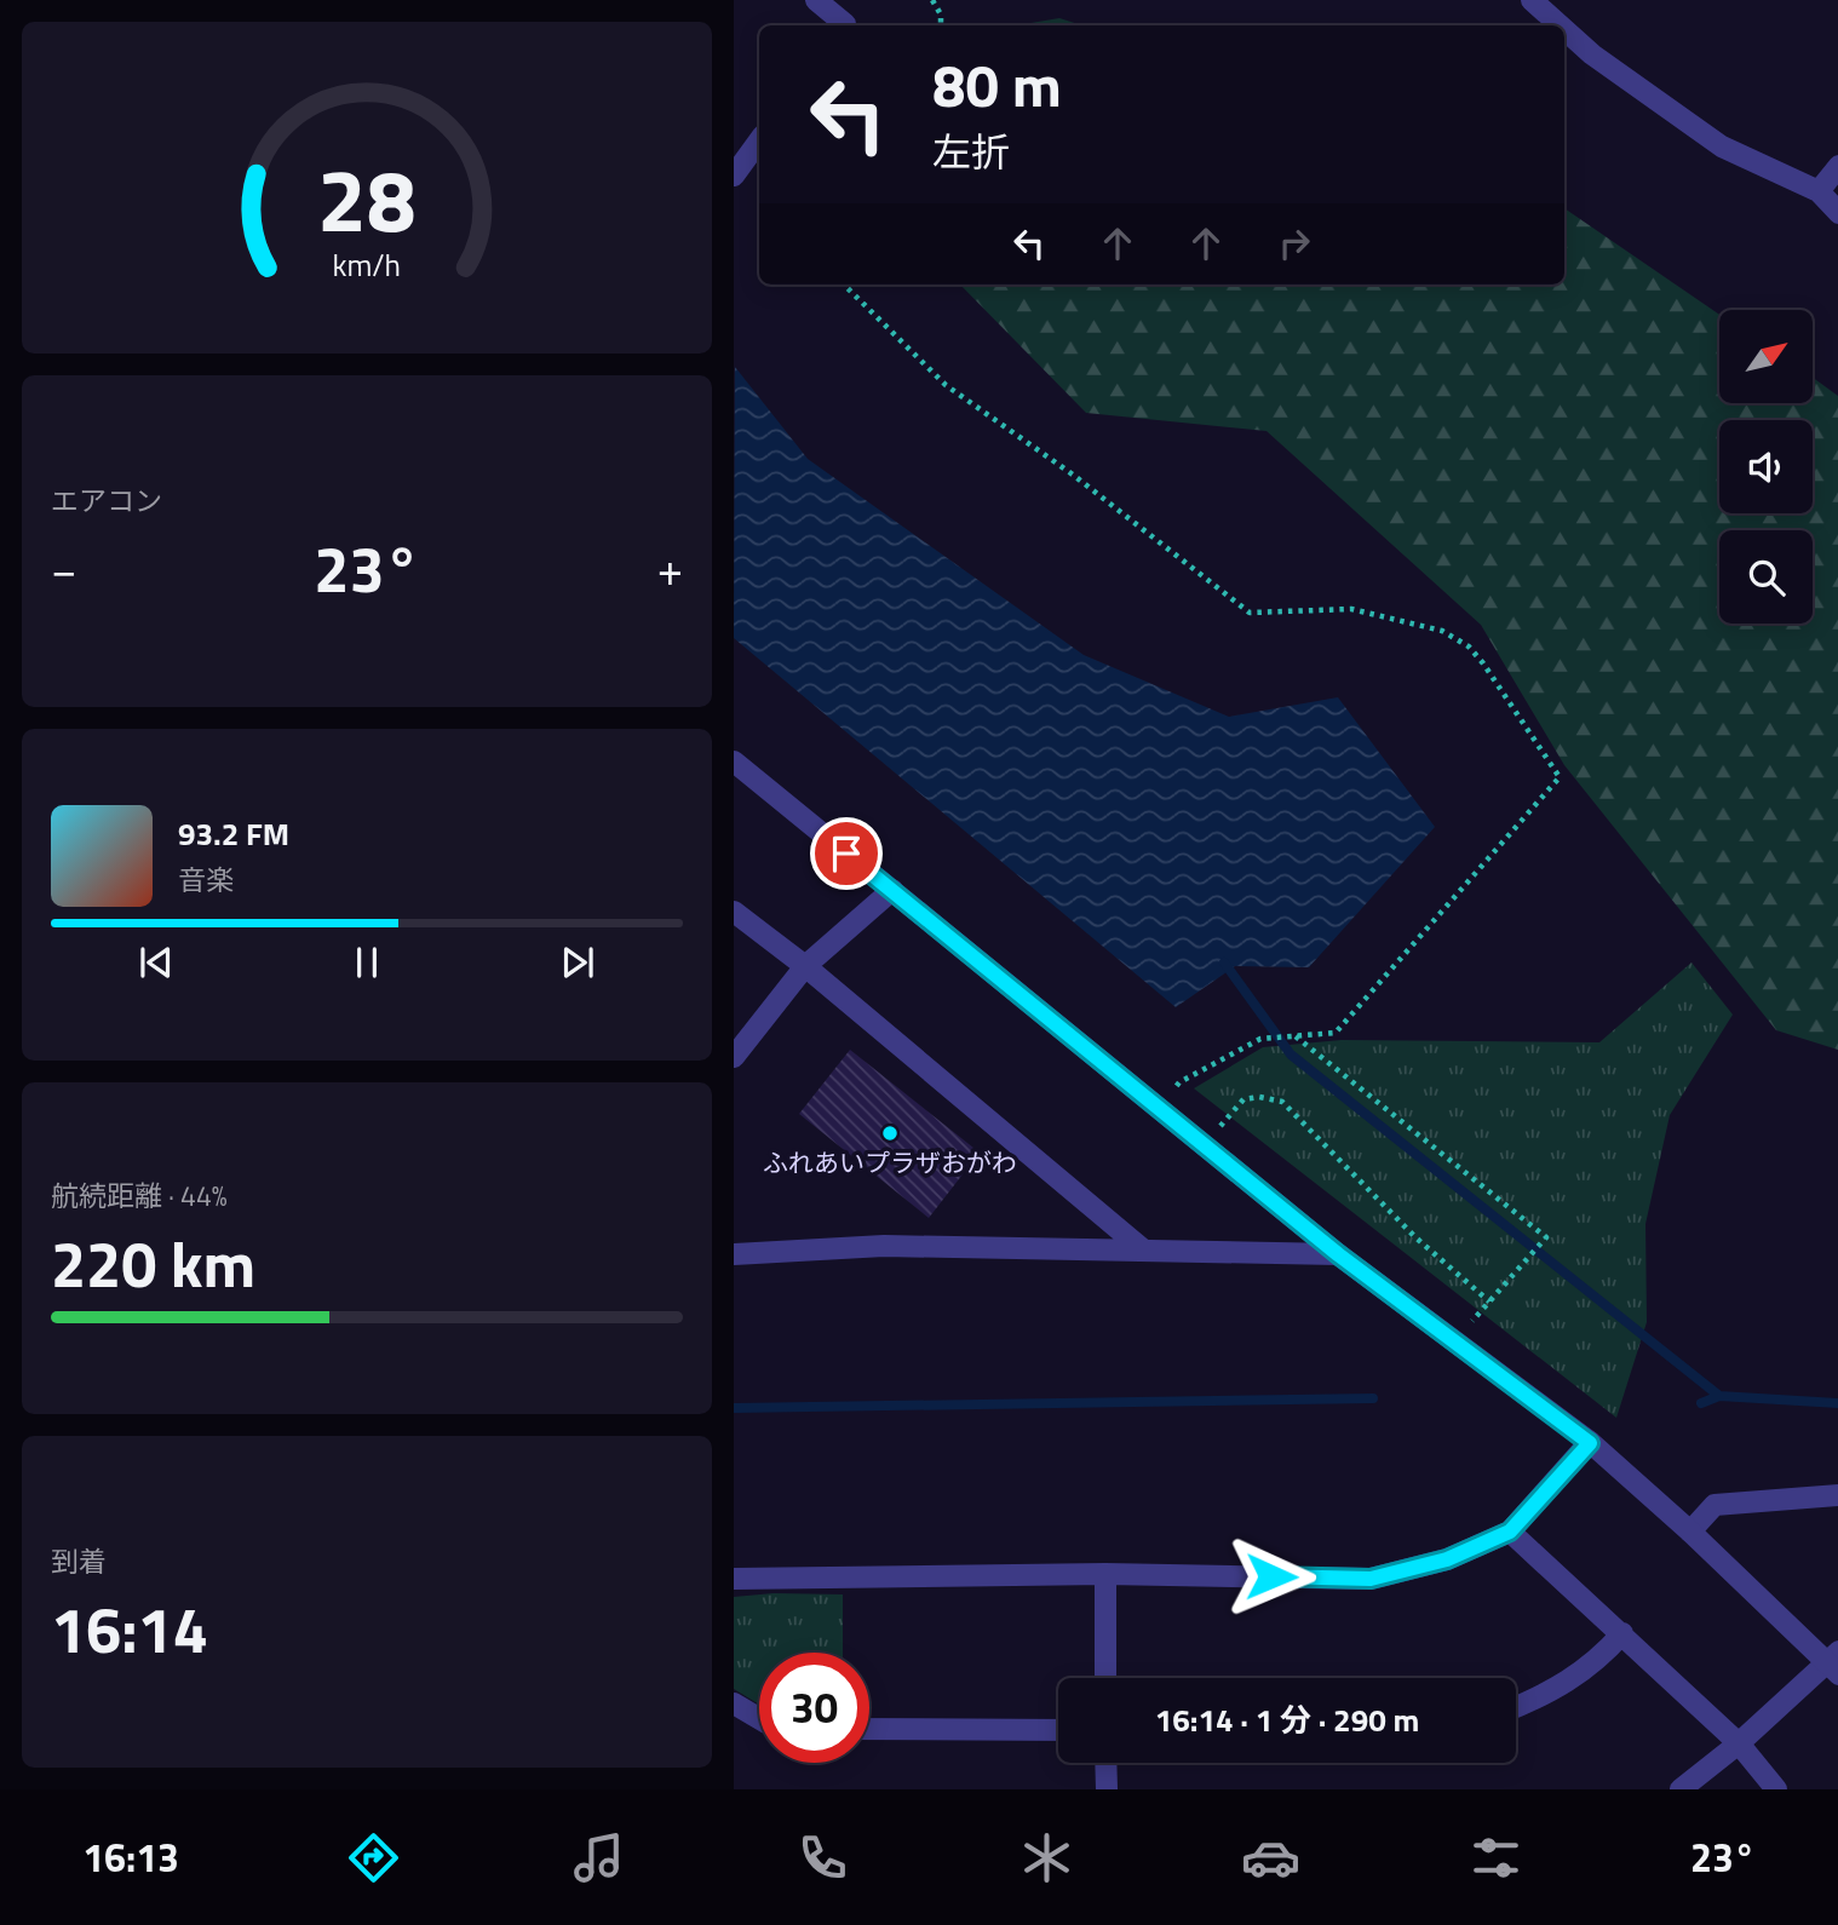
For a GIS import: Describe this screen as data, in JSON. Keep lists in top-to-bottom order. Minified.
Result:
{"places":["ふれあいプラザおがわ"],"north":"top right","page":{"turn":["80 m","左折"],"tile":["エアコン",["航続距離 · 44%","220 km"],["到着","16:14"]],"heat":["−","23°","+"],"song":["93.2 FM","音楽"],"limit":"30","trip":"16:14 · 1 分 · 290 m","tabs":["16:13","23°"],"gauge":["28","km/h"]}}
